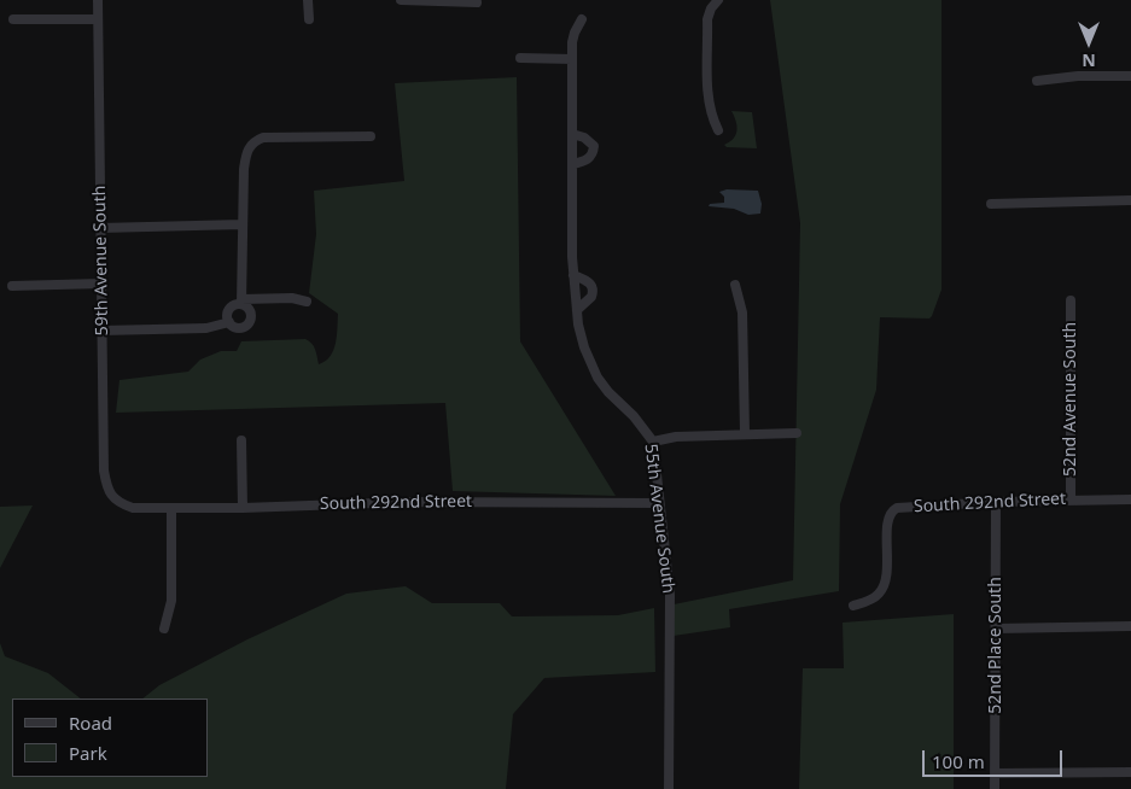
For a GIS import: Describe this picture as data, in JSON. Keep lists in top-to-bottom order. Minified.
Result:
{"streets":{"street":["59th Avenue South","52nd Avenue South","South 292nd Street","55th Avenue South","52nd Place South"]},"crossings":[["59th Avenue South","South 292nd Street"],["52nd Avenue South","South 292nd Street"],["South 292nd Street","55th Avenue South"],["South 292nd Street","52nd Place South"]],"legend":["Road","Park"],"scale_bar":"100 m","north":"bottom"}
